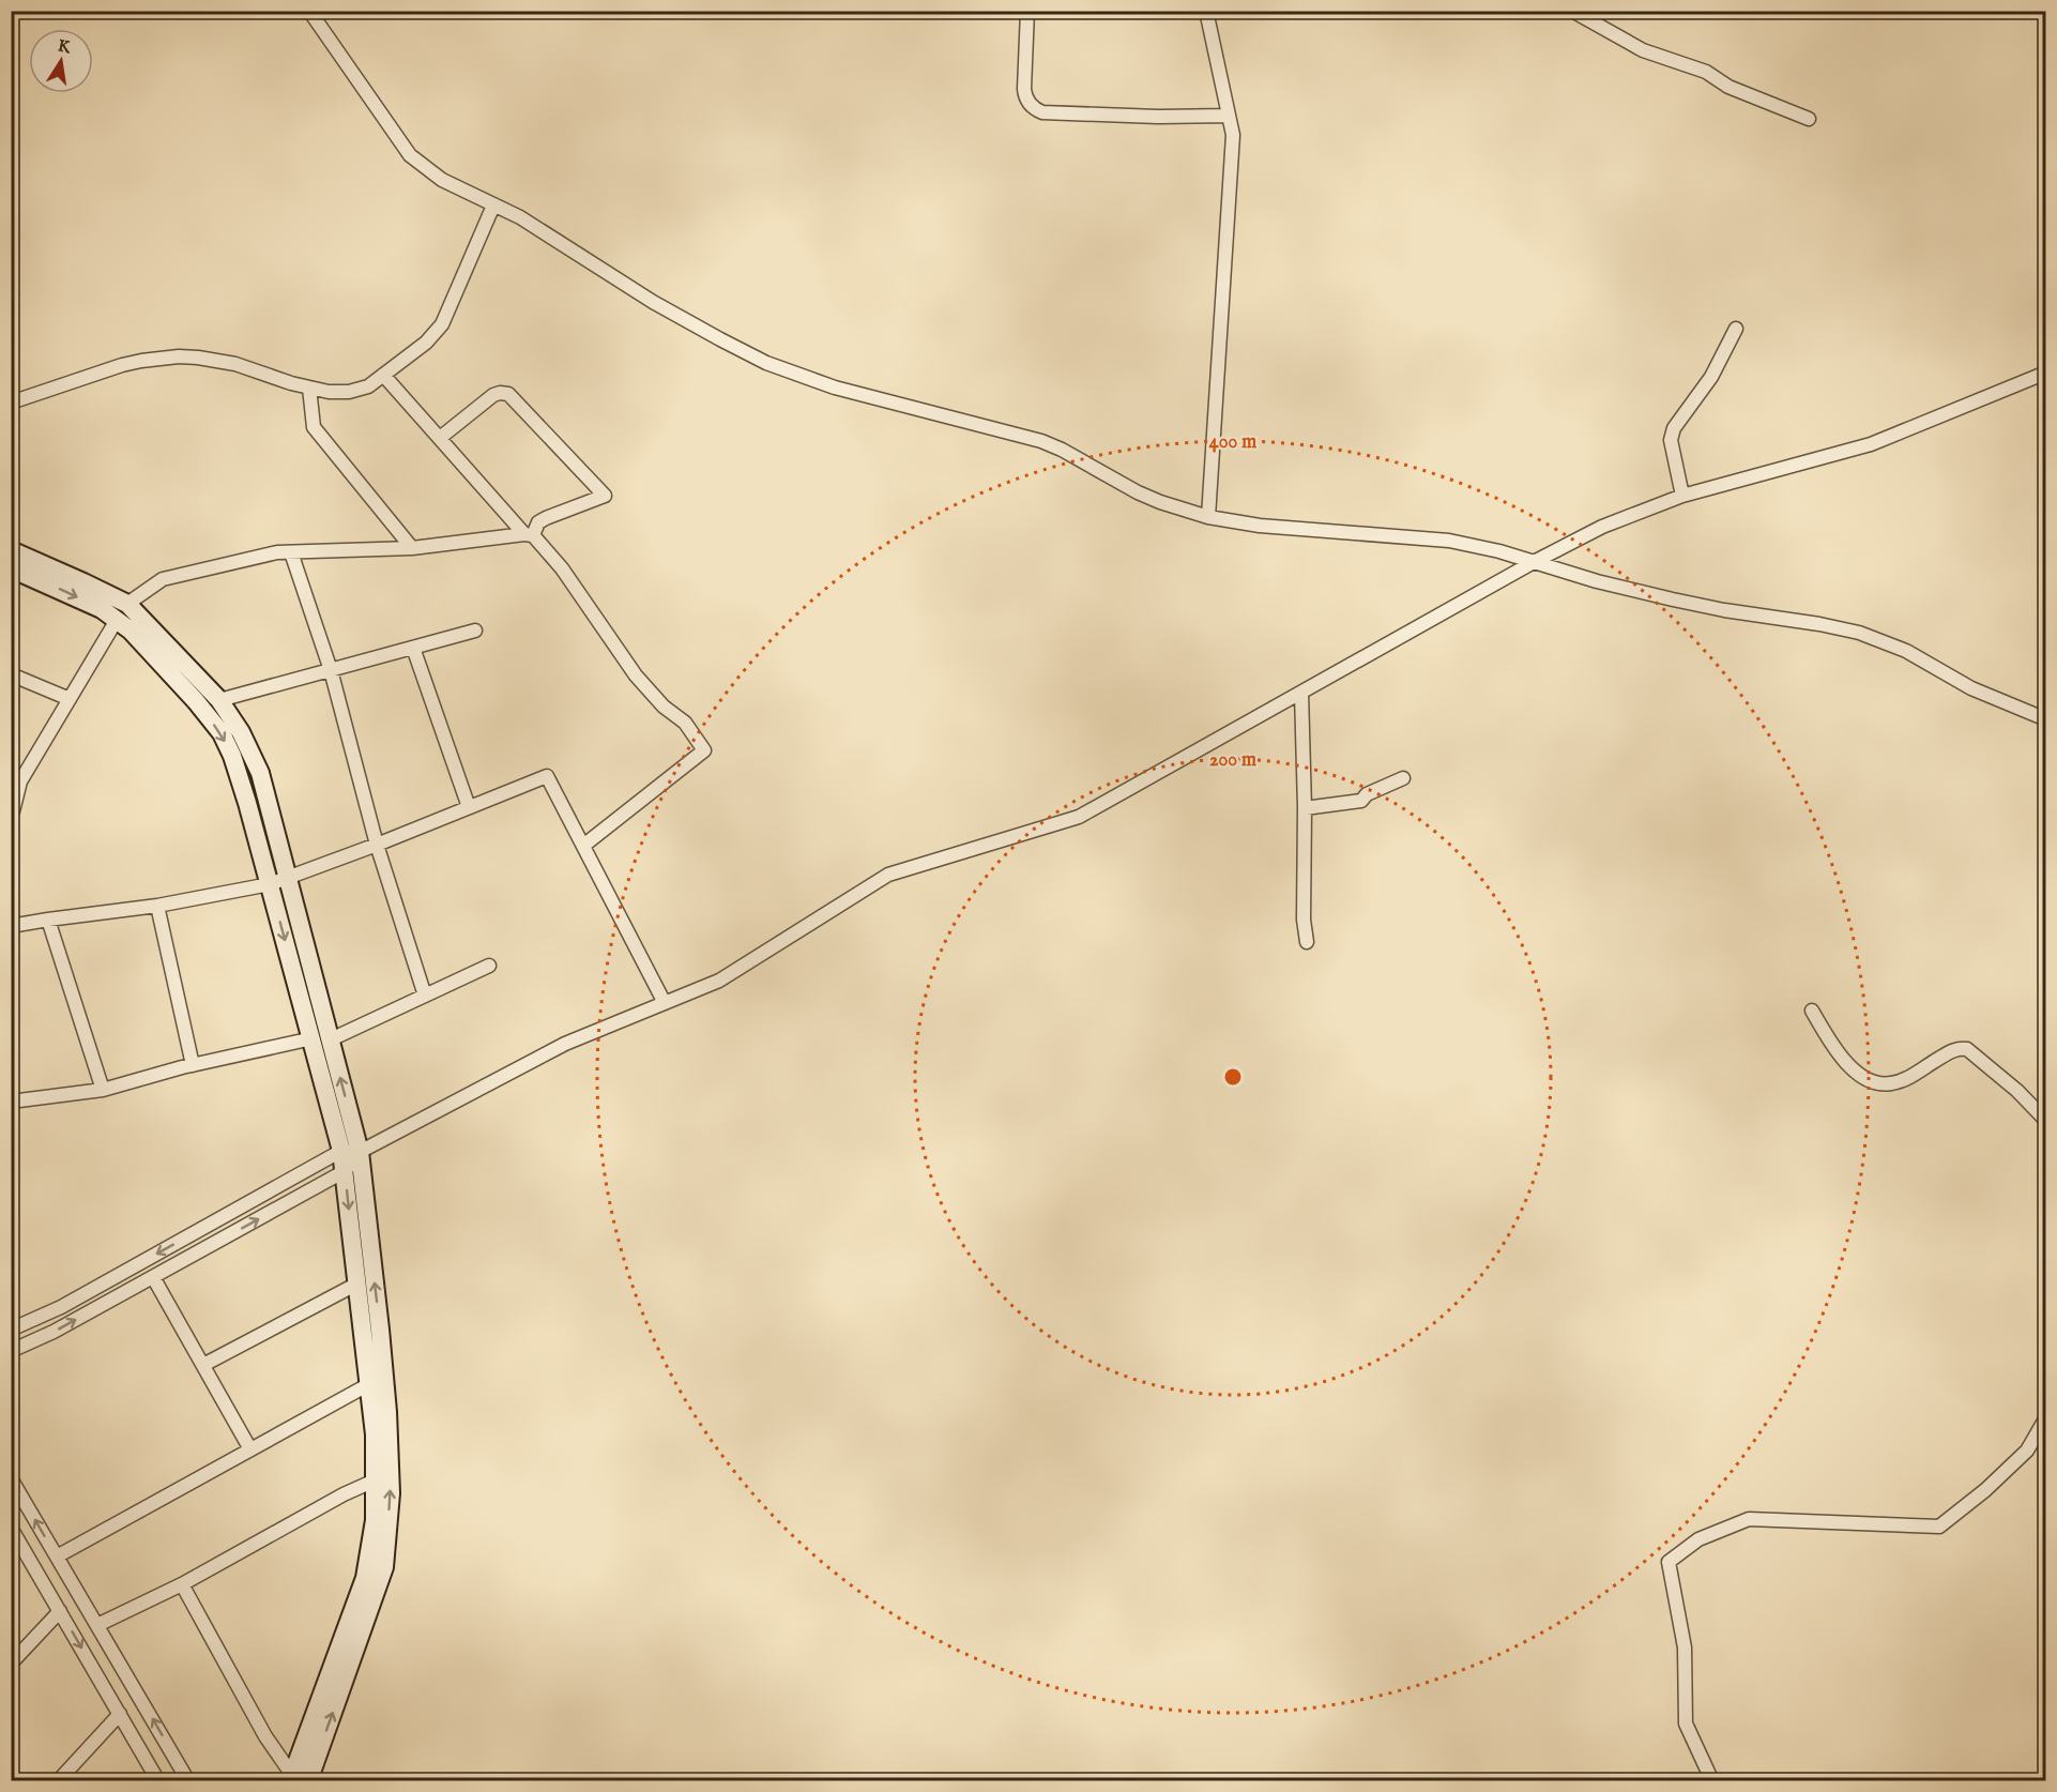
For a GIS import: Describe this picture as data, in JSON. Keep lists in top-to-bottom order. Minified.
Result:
{"north":"top","rings":["400 m","200 m"]}
